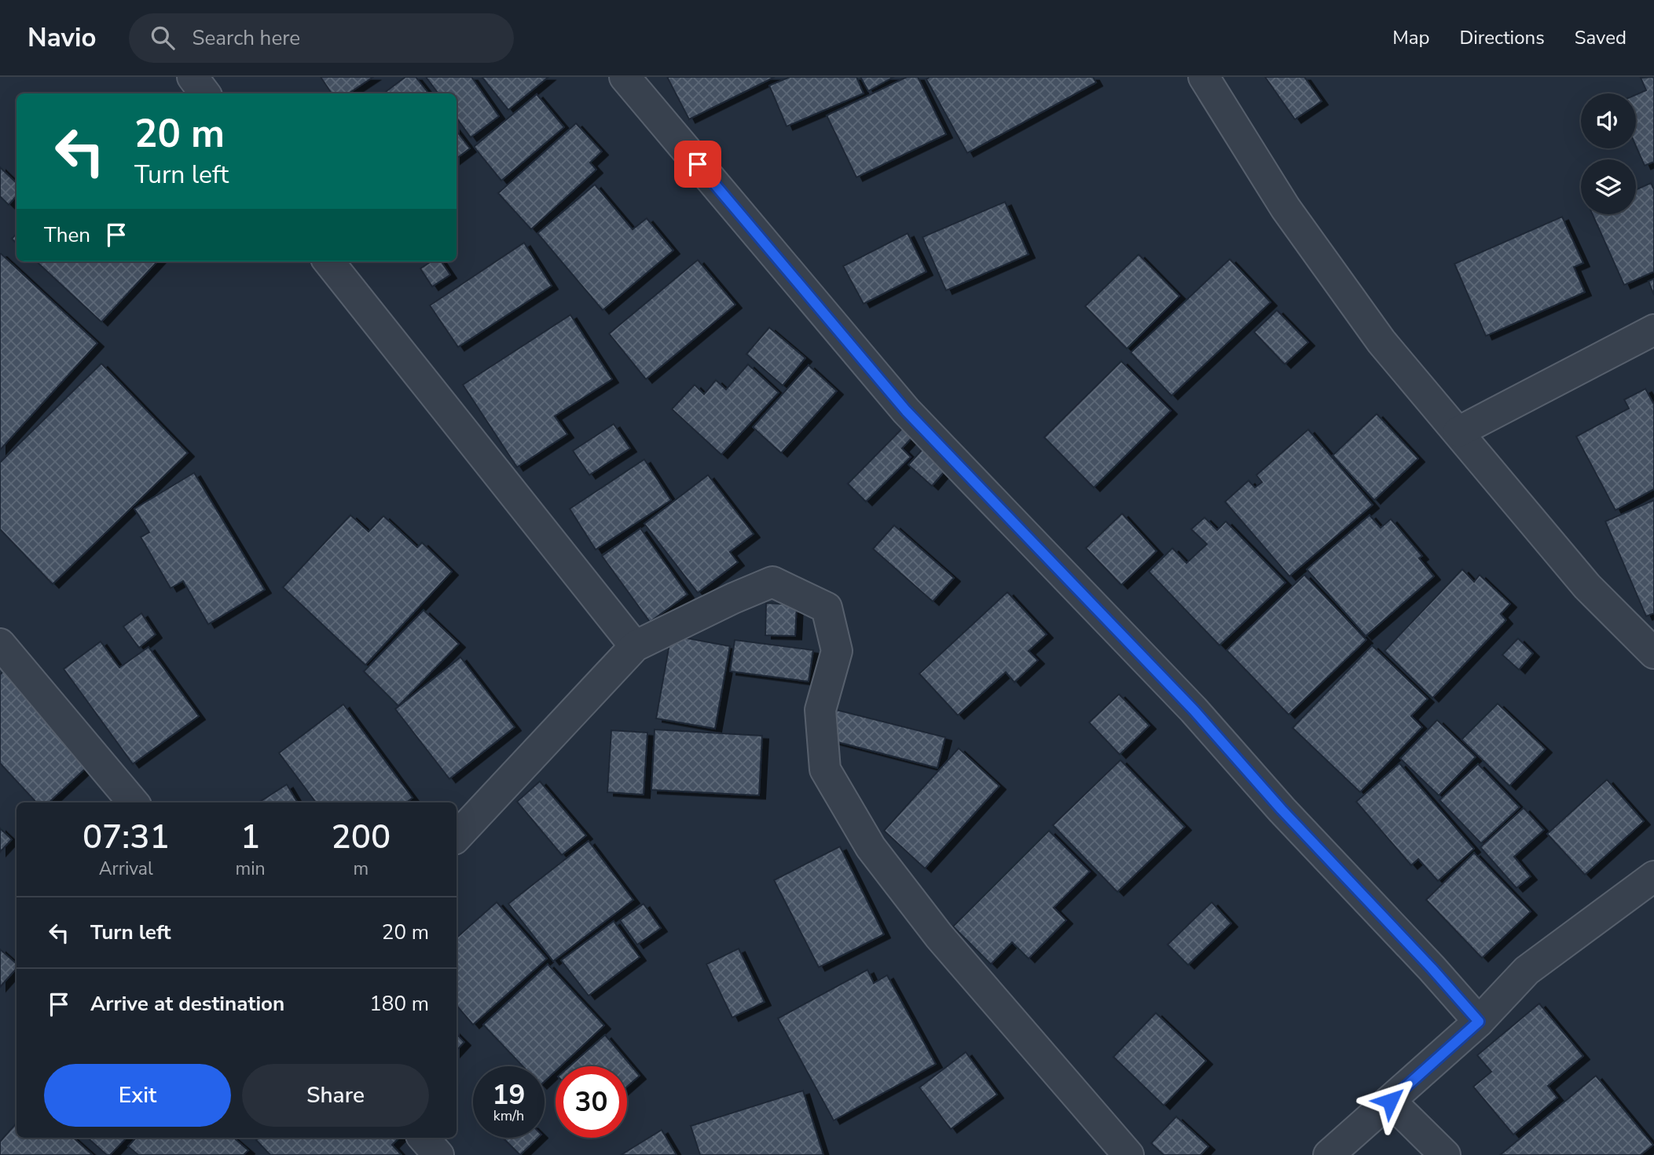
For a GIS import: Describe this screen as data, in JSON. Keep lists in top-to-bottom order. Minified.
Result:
{"page":{"header":"Navio","search":"Search here","nav":["Map","Directions","Saved"],"turn":["20 m","Turn left"],"then":"Then","eta":["07:31","Arrival","1","min","200","m"],"list":[{"name":"Turn left","value":"20 m"},{"name":"Arrive at destination","value":"180 m"}],"buttons":["Exit","Share"],"speed":"19 km/h","limit":"30"}}
